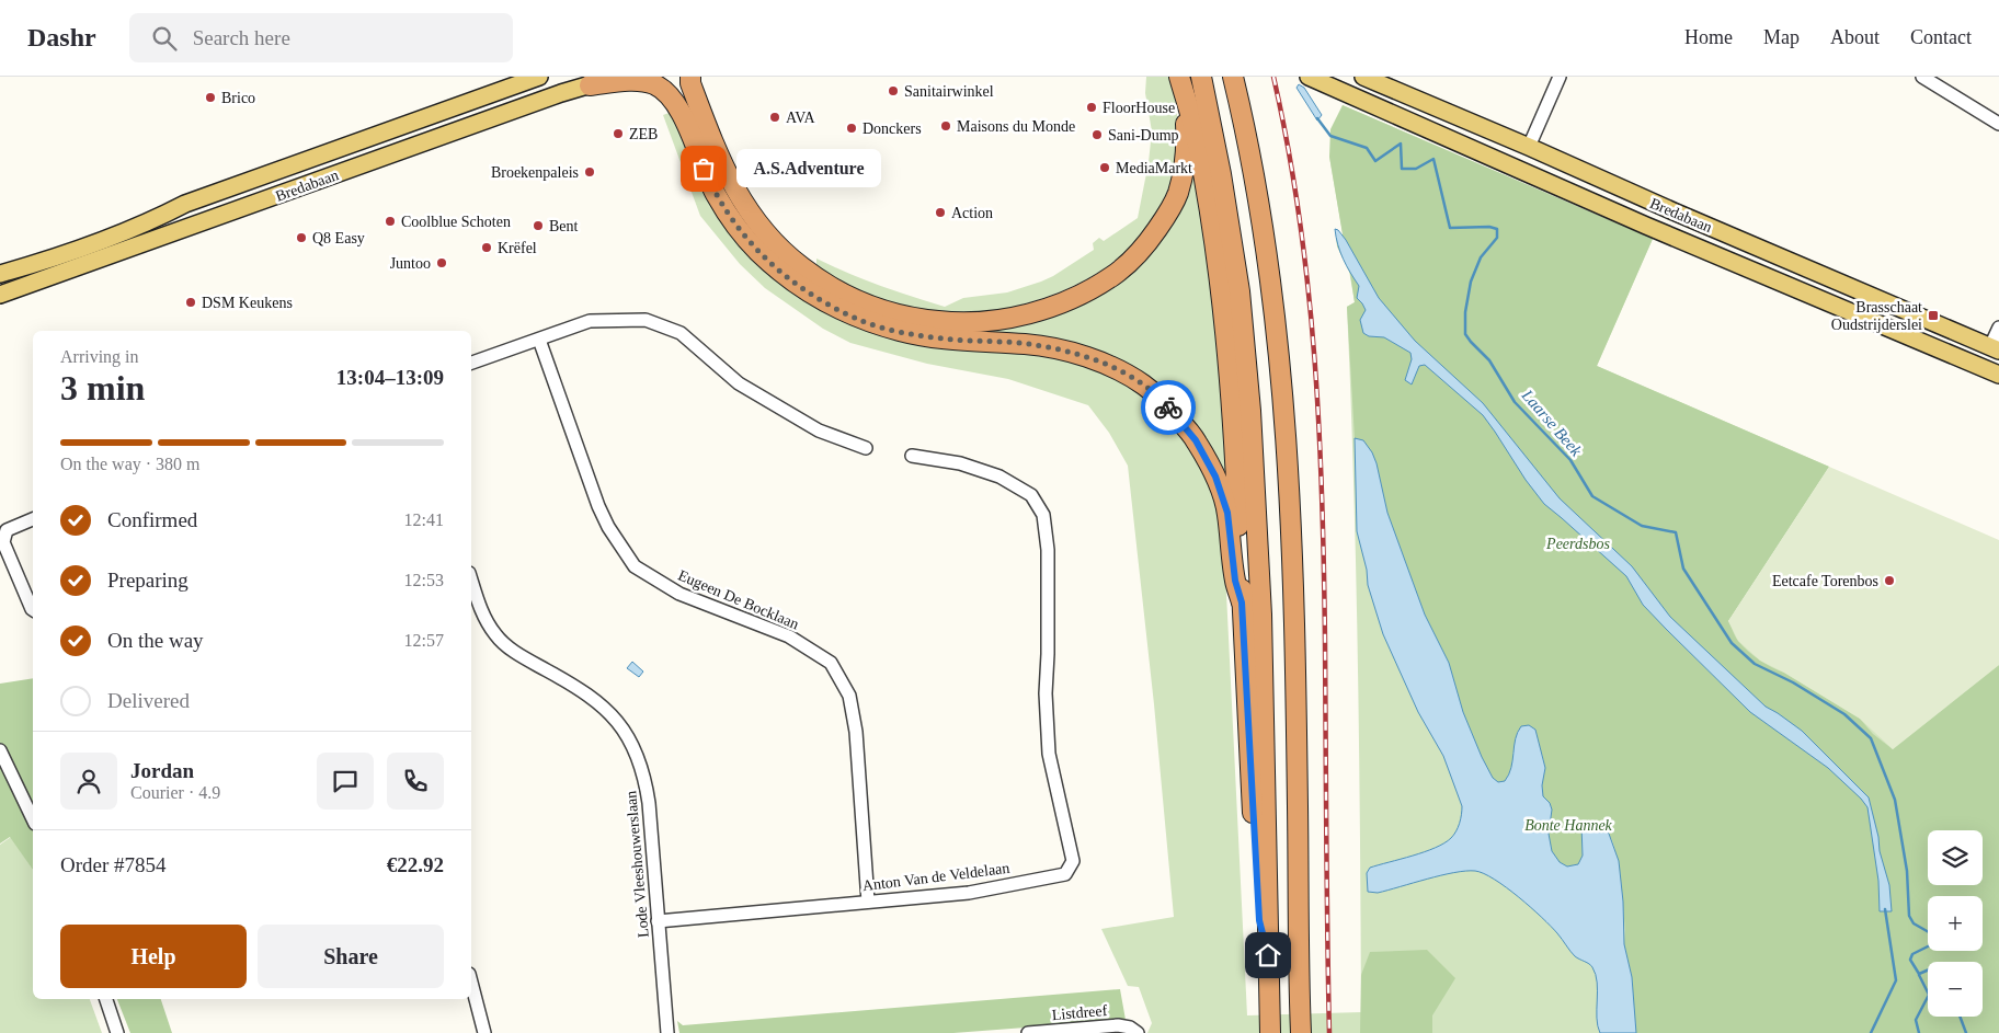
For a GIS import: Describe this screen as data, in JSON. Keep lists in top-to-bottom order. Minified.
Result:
{"streets":{"main road":["Bredabaan"],"street":["Eugeen De Bocklaan","Lode Vleeshouwerslaan","Anton Van de Veldelaan","Listdreef"]},"crossings":[["Eugeen De Bocklaan","Anton Van de Veldelaan"],["Lode Vleeshouwerslaan","Anton Van de Veldelaan"]],"water":["Laarse Beek"],"parks":["Peerdsbos","Bonte Hannek"],"places":{"other":["Sanitairwinkel","Brico","FloorHouse","AVA","Maisons du Monde","Donckers","ZEB","Sani-Dump","MediaMarkt","A.S.Adventure","Broekenpaleis","Action","Coolblue Schoten","Bent","Q8 Easy","Krëfel","Juntoo","DSM Keukens","Eetcafe Torenbos"],"transit":["Brasschaat Oudstrijderslei"]},"page":{"header":"Dashr","search":"Search here","nav":["Home","Map","About","Contact"],"bubble":"A.S.Adventure","heading":["3 min","Arriving in","13:04–13:09"],"panel":["Jordan","Courier · 4.9","Order #7854","€22.92"],"bar":"On the way · 380 m","list":[["Confirmed","12:41"],["Preparing","12:53"],["On the way","12:57"],"Delivered"],"map_buttons":["+","−"],"buttons":["Help","Share"]}}
